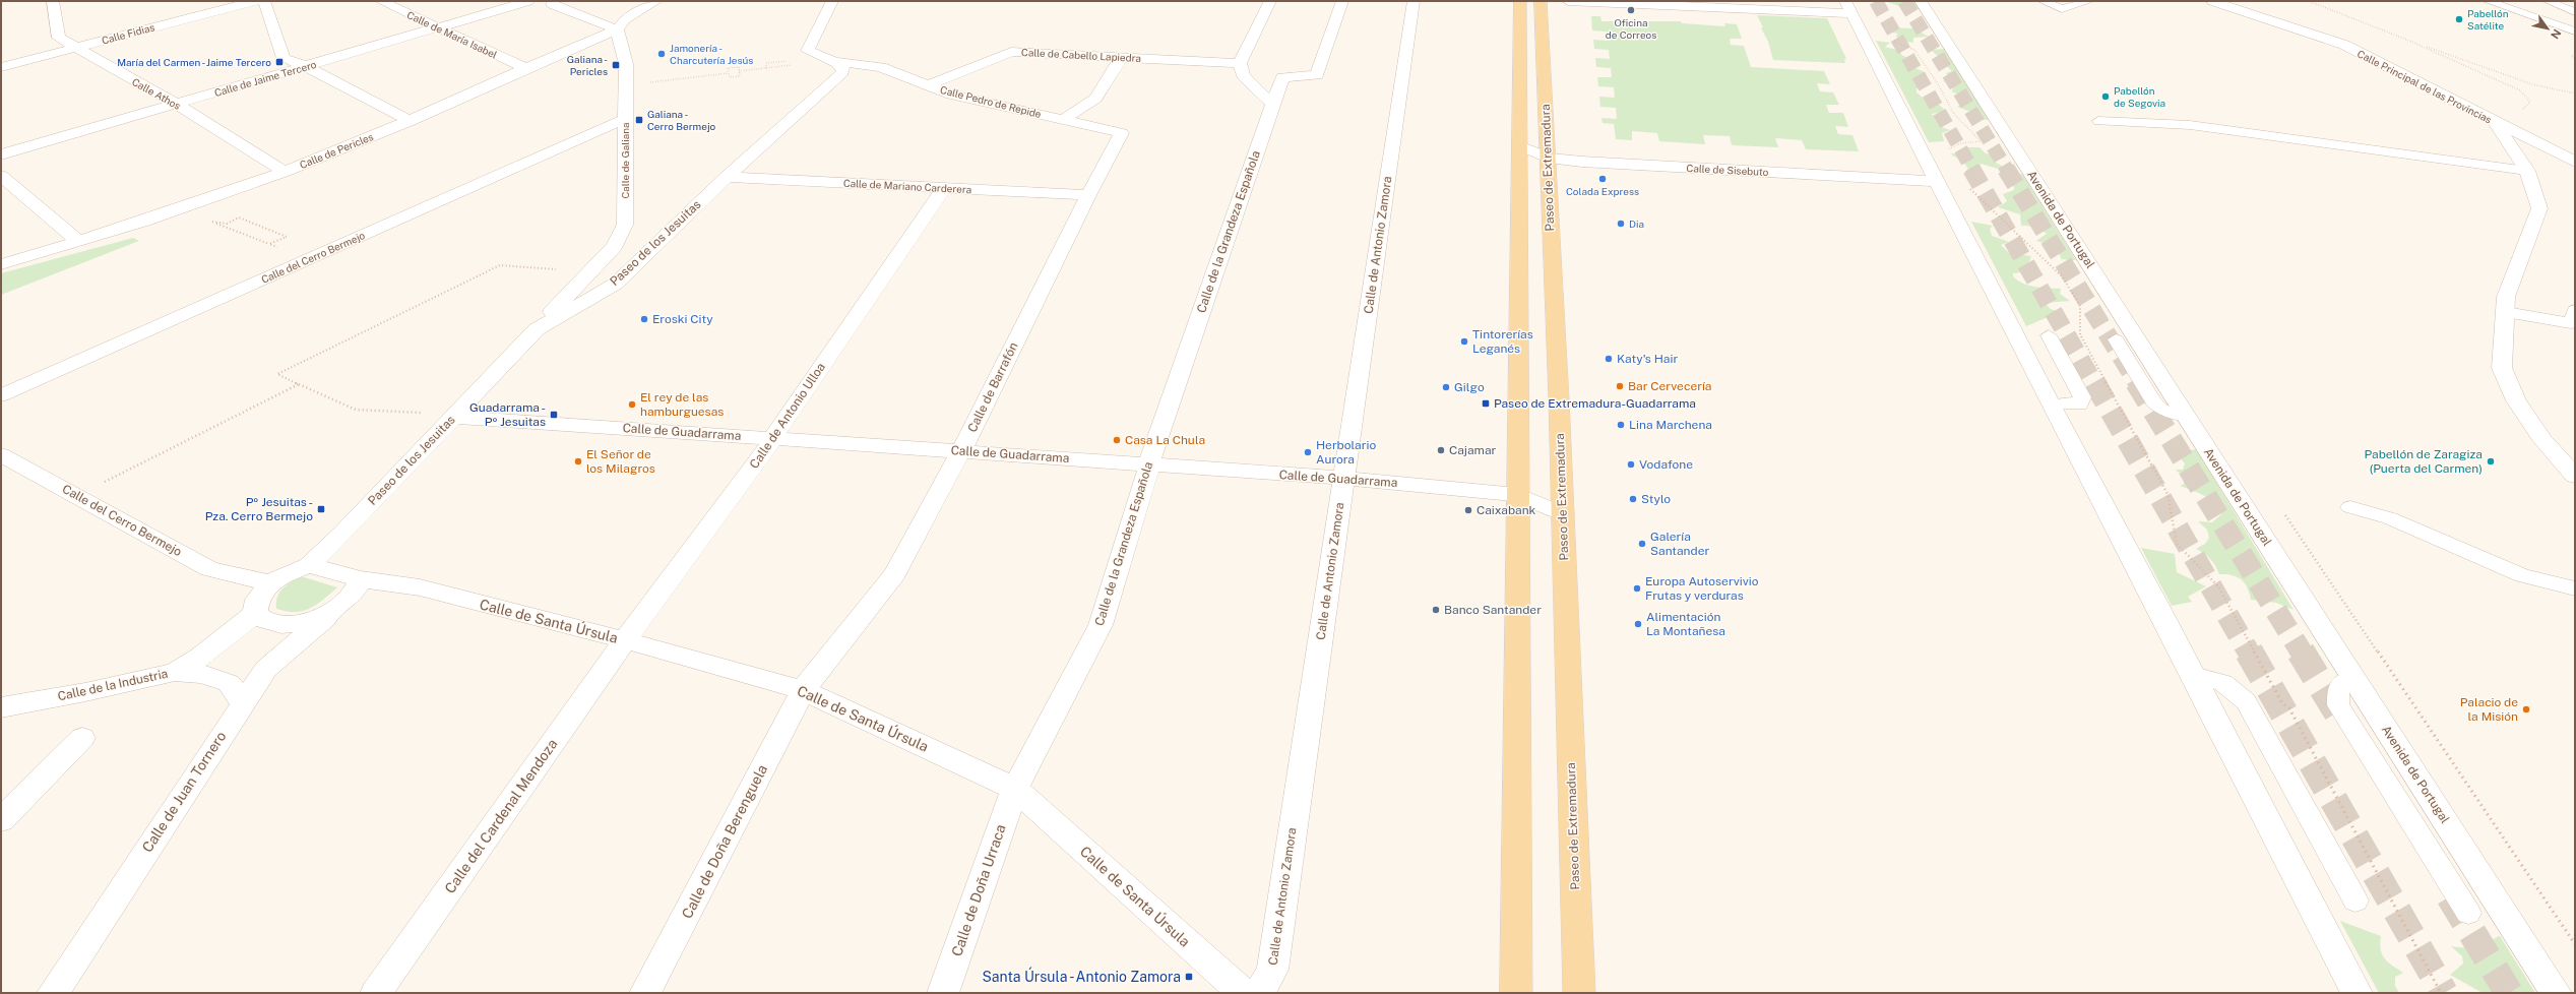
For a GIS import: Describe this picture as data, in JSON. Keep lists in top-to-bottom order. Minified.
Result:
{"streets":{"main road":["Paseo de Extremadura"],"street":["Calle Fidias","Calle de María Isabel","Calle de Cabello Lapiedra","Calle de Jaime Tercero","Calle Principal de las Provincias","Calle Athos","Calle Pedro de Repide","Calle de Pericles","Calle de Galiana","Calle de Sisebuto","Calle de Mariano Carderera","Avenida de Portugal","Calle de la Grandeza Española","Paseo de los Jesuitas","Calle de Antonio Zamora","Calle del Cerro Bermejo","Calle de Barrafón","Calle de Antonio Ulloa","Calle de Guadarrama","Calle de Santa Úrsula","Calle de la Industria","Calle de Juan Tornero","Calle del Cardenal Mendoza","Calle de Doña Berenguela","Calle de Doña Urraca"]},"crossings":[["Calle Fidias","Calle Athos"],["Calle de María Isabel","Calle de Jaime Tercero"],["Calle de María Isabel","Calle de Pericles"],["Calle de Cabello Lapiedra","Calle Pedro de Repide"],["Calle de Jaime Tercero","Calle Athos"],["Calle Athos","Calle de Pericles"],["Calle Pedro de Repide","Paseo de los Jesuitas"],["Calle Pedro de Repide","Calle de Barrafón"],["Calle de Pericles","Calle de Galiana"],["Calle de Galiana","Paseo de los Jesuitas"],["Calle de Galiana","Calle del Cerro Bermejo"],["Paseo de Extremadura","Calle de Sisebuto"],["Paseo de Extremadura","Calle de Guadarrama"],["Calle de Mariano Carderera","Paseo de los Jesuitas"],["Calle de Mariano Carderera","Calle de Barrafón"],["Calle de Mariano Carderera","Calle de Antonio Ulloa"],["Calle de la Grandeza Española","Calle de Guadarrama"],["Calle de la Grandeza Española","Calle de Santa Úrsula"],["Calle de la Grandeza Española","Calle de Doña Urraca"],["Paseo de los Jesuitas","Calle de Guadarrama"],["Paseo de los Jesuitas","Calle de Santa Úrsula"],["Calle de Antonio Zamora","Calle de Guadarrama"],["Calle de Barrafón","Calle de Guadarrama"],["Calle de Barrafón","Calle de Santa Úrsula"],["Calle de Barrafón","Calle de Doña Berenguela"],["Calle de Antonio Ulloa","Calle de Guadarrama"],["Calle de Antonio Ulloa","Calle de Santa Úrsula"],["Calle de Antonio Ulloa","Calle del Cardenal Mendoza"],["Calle de Santa Úrsula","Calle de Juan Tornero"],["Calle de Santa Úrsula","Calle del Cardenal Mendoza"],["Calle de Santa Úrsula","Calle de Doña Berenguela"],["Calle de Santa Úrsula","Calle de Doña Urraca"]],"places":{"other":["Oficina de Correos","Pabellón Satélite","Jamonería - Charcutería Jesús","Pabellón de Segovia","Colada Express","Dia","Eroski City","Tintorerías Leganés","Katy's Hair","Bar Cervecería","Gilgo","El rey de las hamburguesas","Lina Marchena","Casa La Chula","Cajamar","Herbolario Aurora","El Señor de los Milagros","Pabellón de Zaragiza (Puerta del Carmen)","Vodafone","Stylo","Caixabank","Galería Santander","Europa Autoservivio Frutas y verduras","Banco Santander","Alimentación La Montañesa","Palacio de la Misión"],"transit":["María del Carmen - Jaime Tercero","Galiana - Pericles","Galiana - Cerro Bermejo","Paseo de Extremadura-Guadarrama","Guadarrama - Pº Jesuitas","Pº Jesuitas - Pza. Cerro Bermejo","Santa Úrsula - Antonio Zamora"]},"north":"bottom right"}
